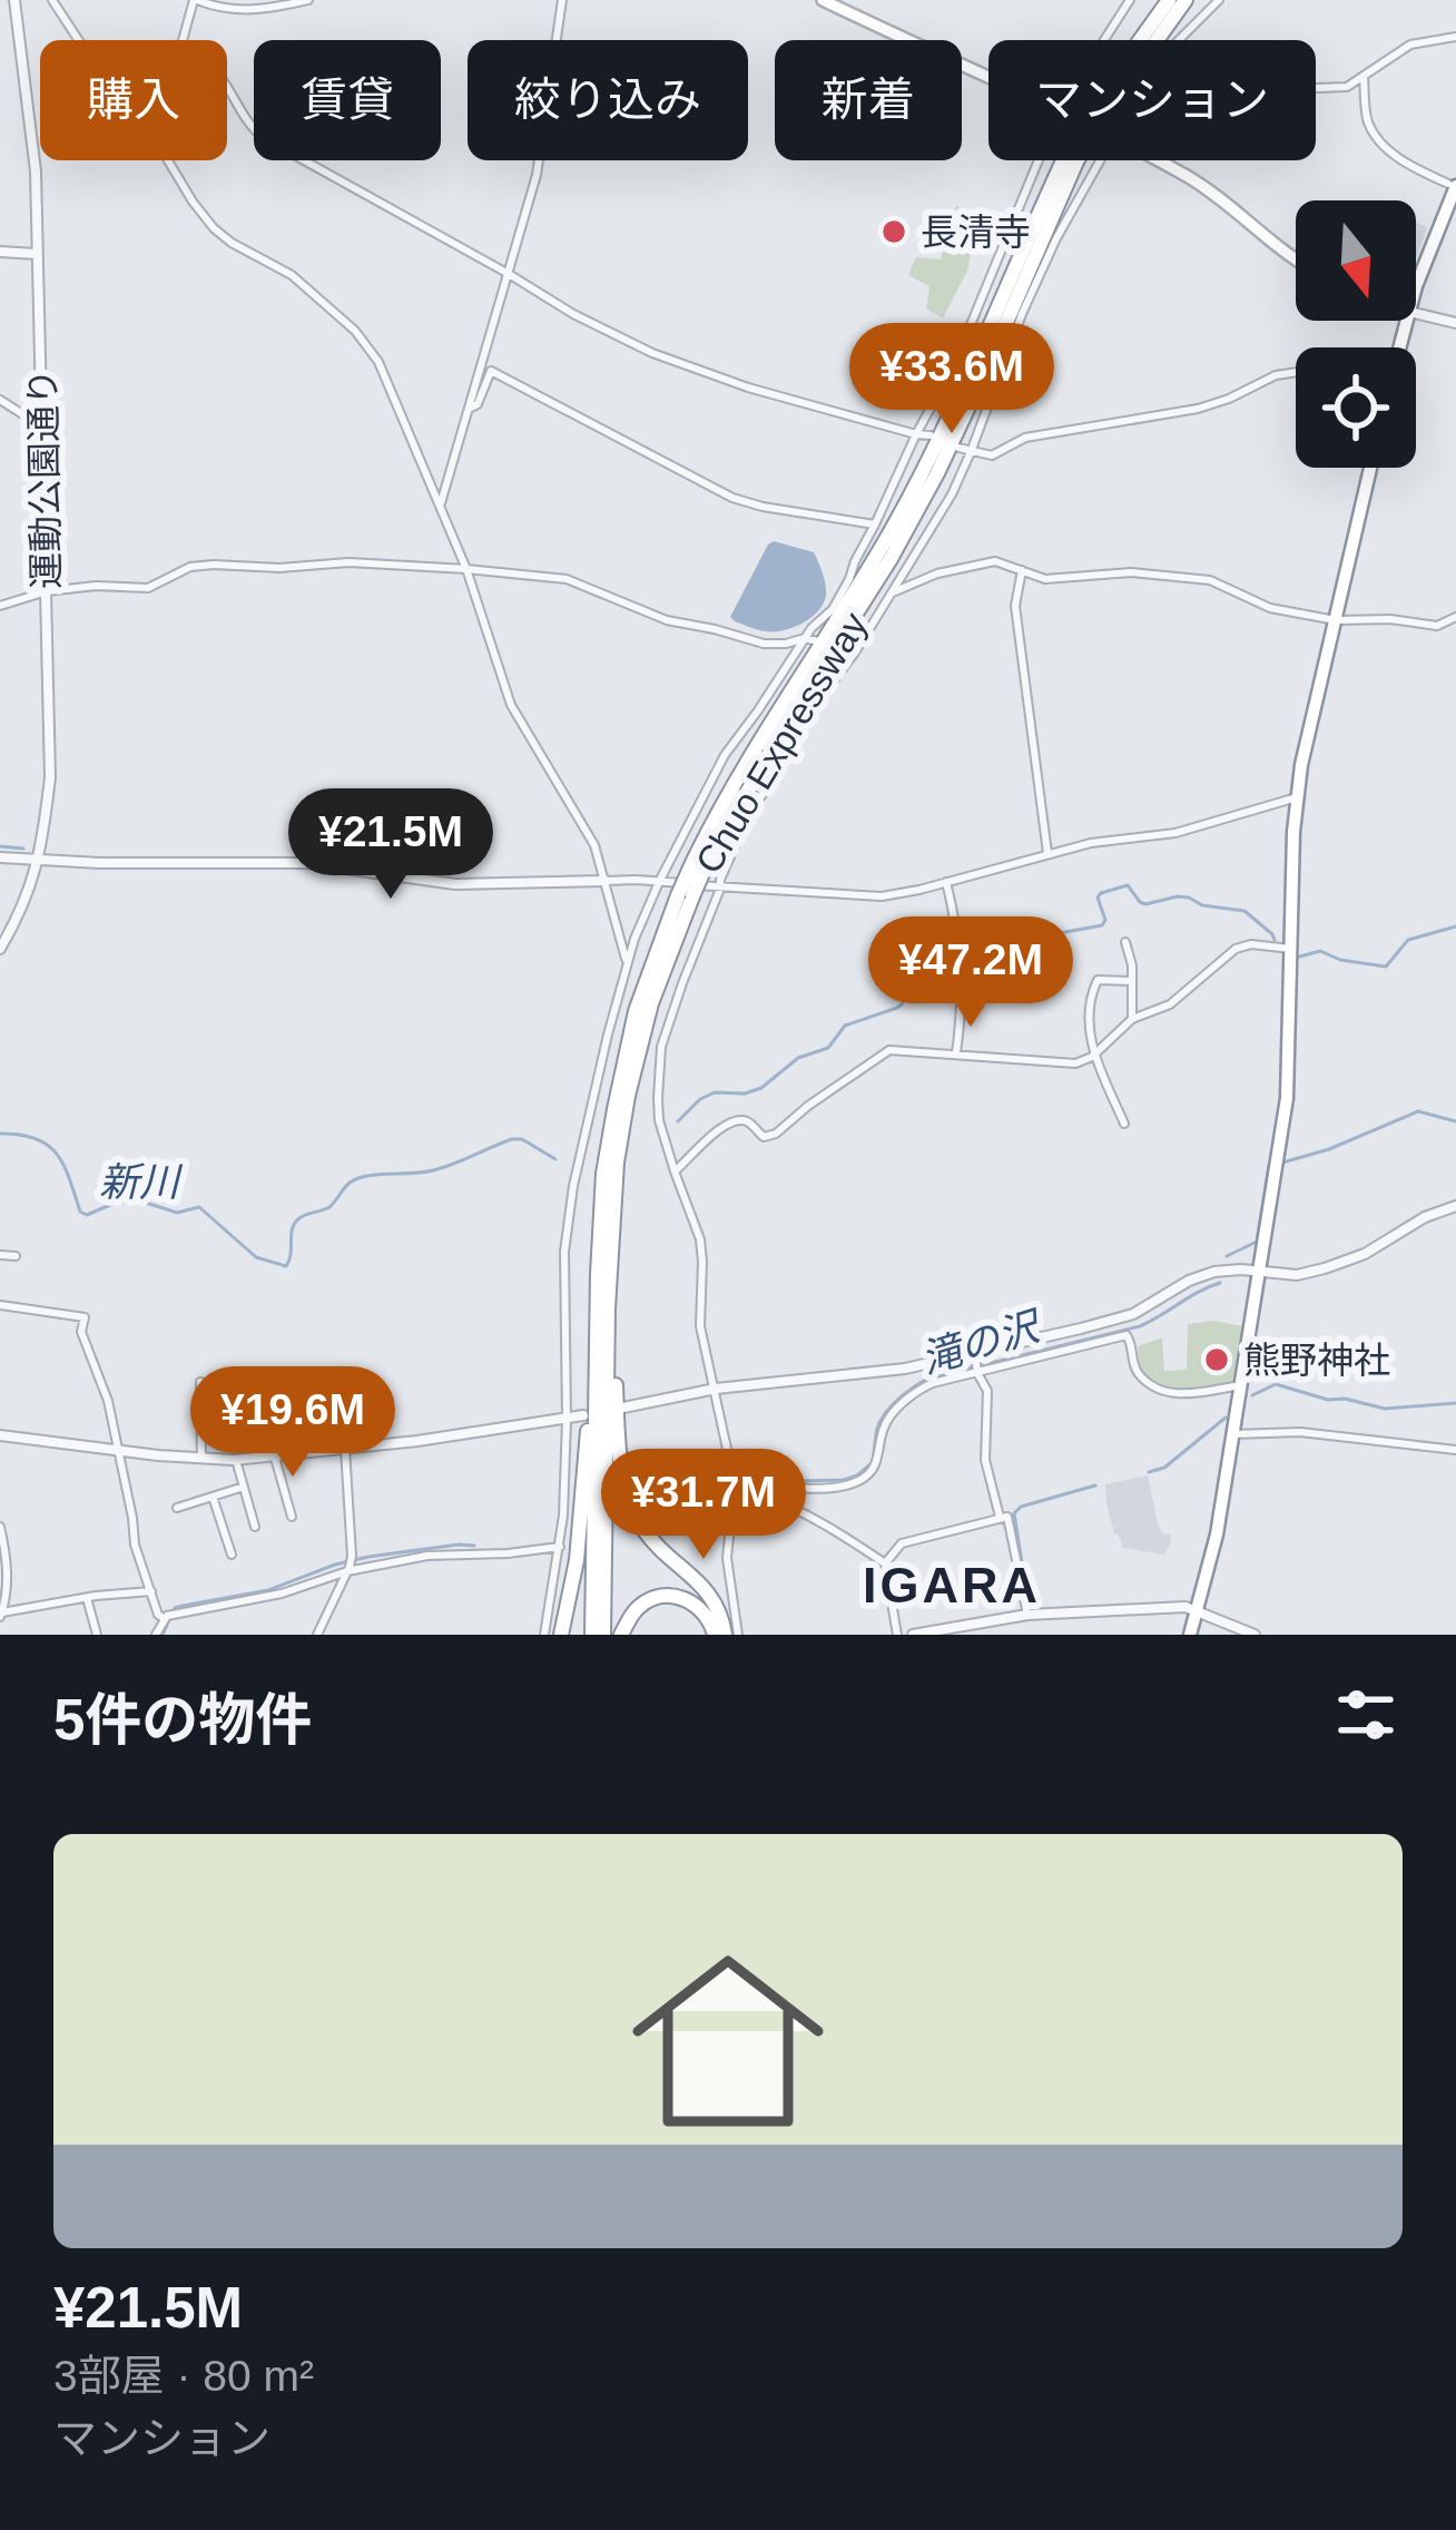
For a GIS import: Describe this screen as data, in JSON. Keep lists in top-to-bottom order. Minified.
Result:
{"streets":{"highway":["Chuo Expressway"],"street":["運動公園通り"]},"districts":["IGARA"],"water":["新川","滝の沢"],"places":["長清寺","熊野神社"],"north":"bottom","page":{"chip":["購入","賃貸","絞り込み","新着","マンション"],"price":["¥33.6M","¥21.5M","¥47.2M","¥19.6M","¥31.7M"],"heading":"5件の物件","list":[{"name":"¥21.5M","note":"3部屋 · 80 m² · マンション"}]}}
